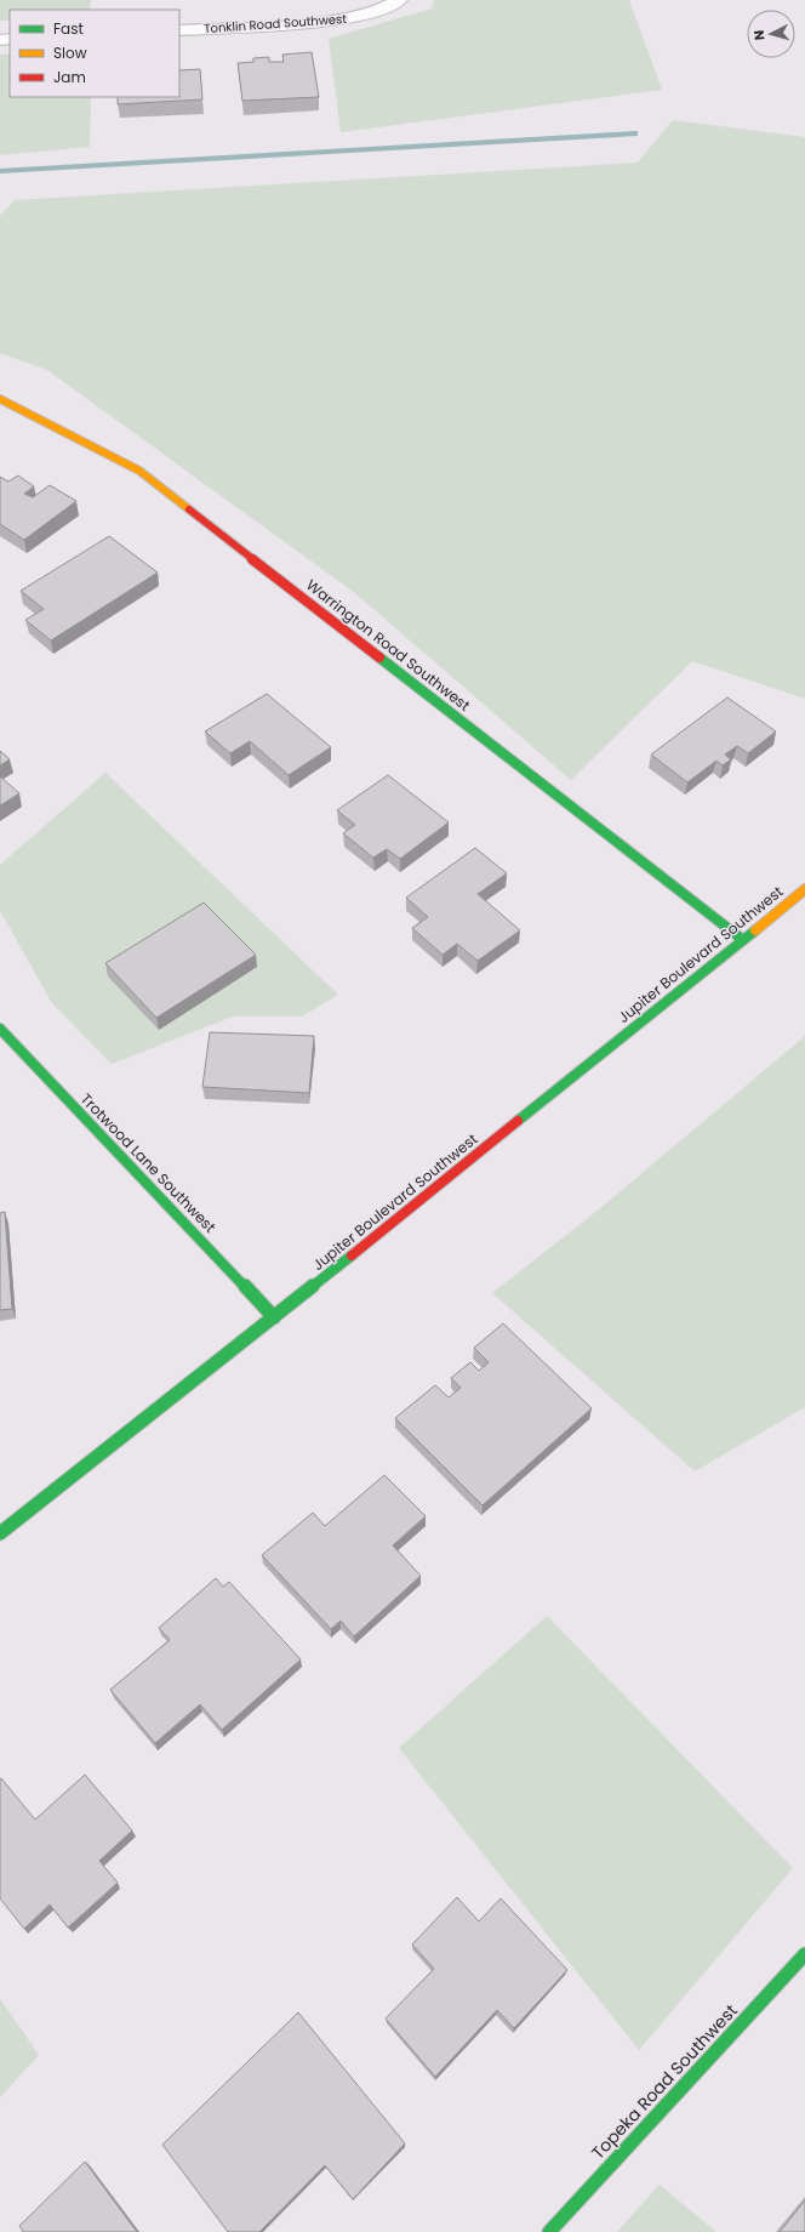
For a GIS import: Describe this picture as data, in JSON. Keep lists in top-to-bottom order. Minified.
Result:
{"streets":{"street":["Tonklin Road Southwest","Warrington Road Southwest","Jupiter Boulevard Southwest","Trotwood Lane Southwest","Topeka Road Southwest"]},"crossings":[["Warrington Road Southwest","Jupiter Boulevard Southwest"],["Jupiter Boulevard Southwest","Trotwood Lane Southwest"]],"legend":["Fast","Slow","Jam"],"north":"left"}
